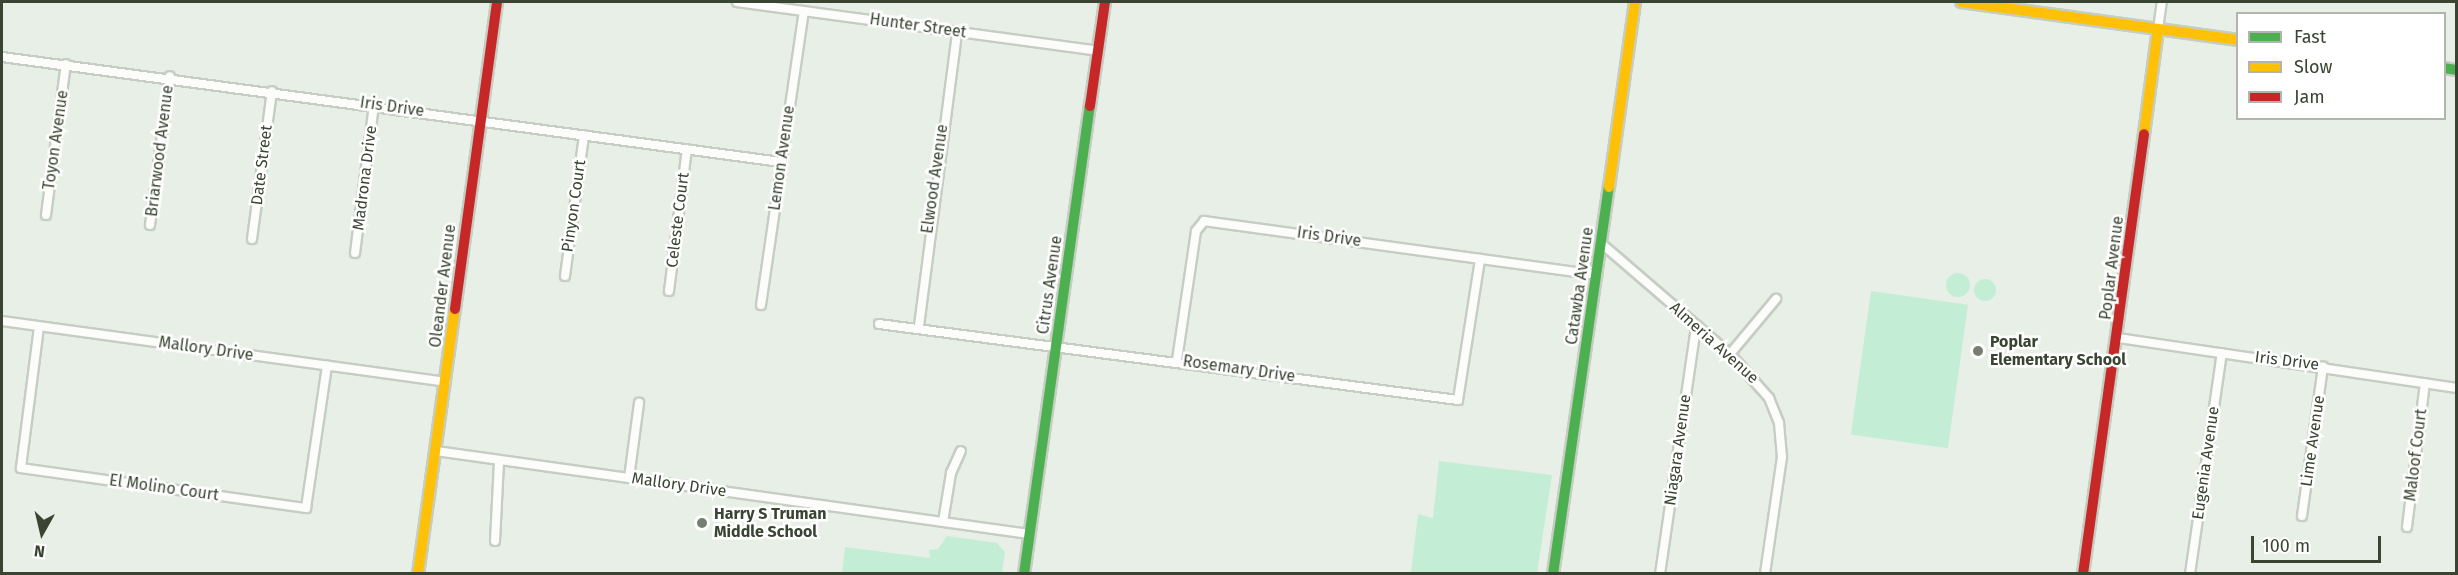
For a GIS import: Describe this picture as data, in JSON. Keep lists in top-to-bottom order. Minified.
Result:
{"streets":{"street":["Hunter Street","Iris Drive","Toyon Avenue","Briarwood Avenue","Lemon Avenue","Date Street","Madrona Drive","Elwood Avenue","Pinyon Court","Celeste Court","Poplar Avenue","Citrus Avenue","Oleander Avenue","Catawba Avenue","Almeria Avenue","Mallory Drive","Rosemary Drive","Lime Avenue","Niagara Avenue","Maloof Court","Eugenia Avenue","El Molino Court"]},"crossings":[["Hunter Street","Lemon Avenue"],["Hunter Street","Elwood Avenue"],["Hunter Street","Citrus Avenue"],["Iris Drive","Toyon Avenue"],["Iris Drive","Briarwood Avenue"],["Iris Drive","Lemon Avenue"],["Iris Drive","Date Street"],["Iris Drive","Madrona Drive"],["Iris Drive","Pinyon Court"],["Iris Drive","Celeste Court"],["Iris Drive","Poplar Avenue"],["Iris Drive","Oleander Avenue"],["Iris Drive","Catawba Avenue"],["Iris Drive","Rosemary Drive"],["Iris Drive","Lime Avenue"],["Iris Drive","Maloof Court"],["Iris Drive","Eugenia Avenue"],["Elwood Avenue","Rosemary Drive"],["Citrus Avenue","Mallory Drive"],["Citrus Avenue","Rosemary Drive"],["Oleander Avenue","Mallory Drive"],["Catawba Avenue","Almeria Avenue"],["Almeria Avenue","Niagara Avenue"],["Mallory Drive","El Molino Court"]],"places":["Poplar Elementary School","Harry S Truman Middle School"],"legend":["Fast","Slow","Jam"],"scale_bar":"100 m","north":"bottom"}
